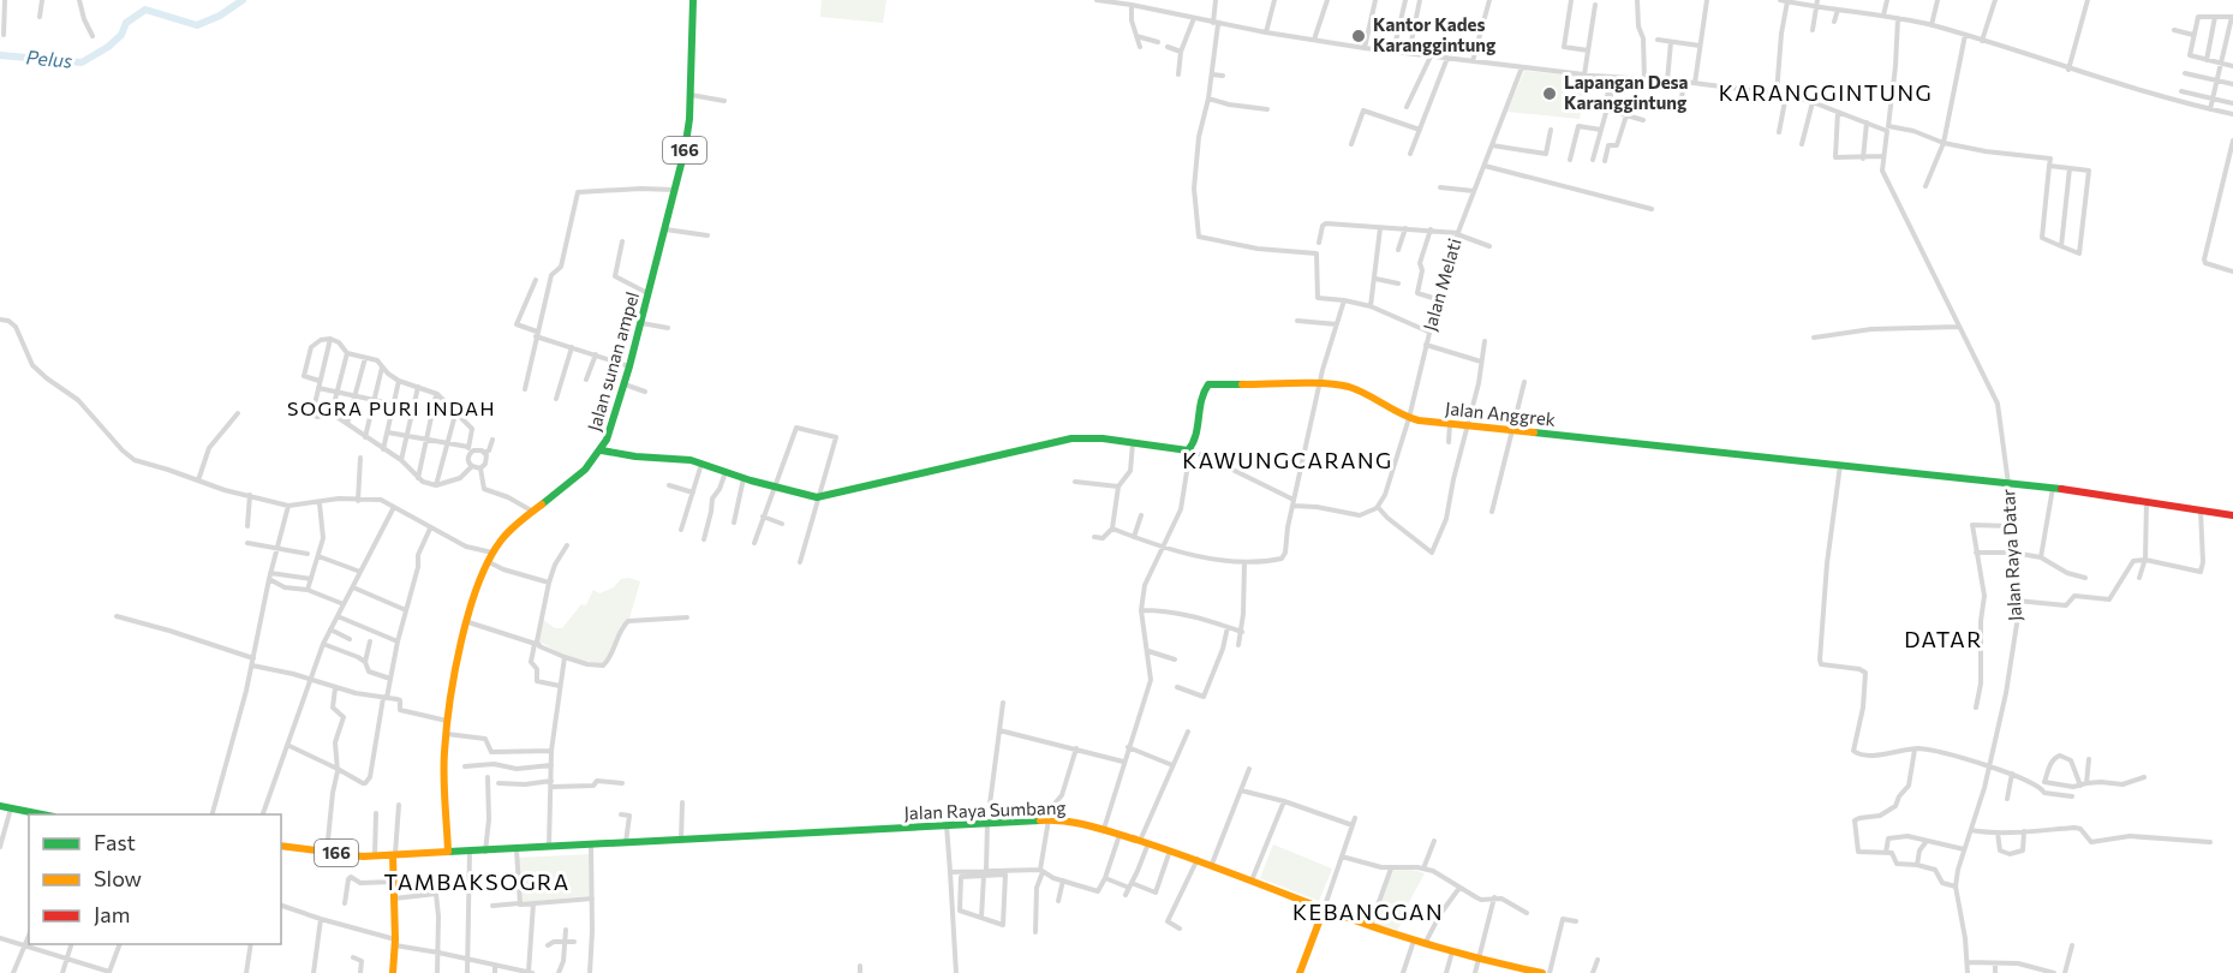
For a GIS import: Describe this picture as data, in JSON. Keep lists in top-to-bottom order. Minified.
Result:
{"streets":{"street":["166","Jalan Melati","Jalan sunan ampel","Jalan Anggrek","Jalan Raya Datar","Jalan Raya Sumbang"]},"crossings":[["166","Jalan sunan ampel"],["166","Jalan Raya Sumbang"],["Jalan Melati","Jalan Anggrek"],["Jalan sunan ampel","Jalan Raya Sumbang"],["Jalan Anggrek","Jalan Raya Datar"]],"districts":["KARANGGINTUNG","SOGRA PURI INDAH","KAWUNGCARANG","DATAR","TAMBAKSOGRA","KEBANGGAN"],"water":["Pelus"],"places":["Kantor Kades Karanggintung","Lapangan Desa Karanggintung"],"legend":["Fast","Slow","Jam"]}
